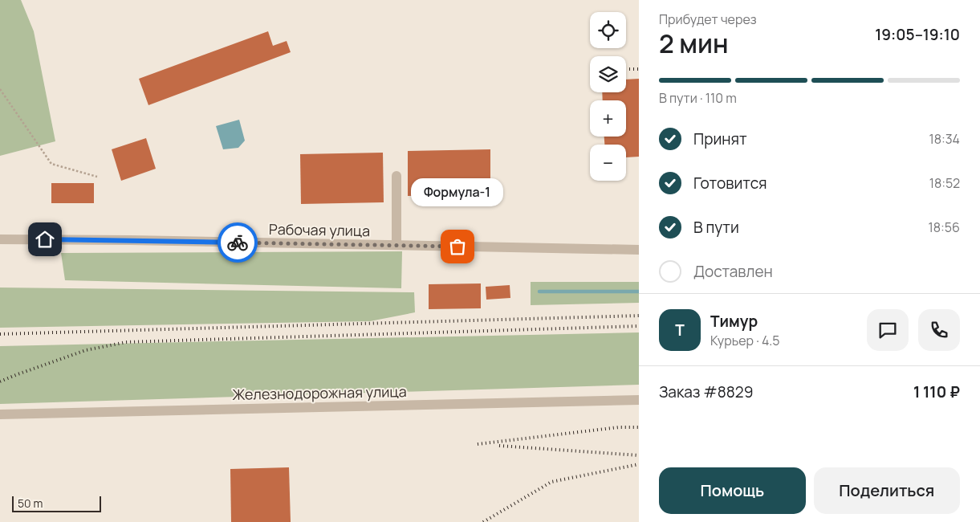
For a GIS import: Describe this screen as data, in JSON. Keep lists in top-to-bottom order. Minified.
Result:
{"streets":{"street":["Рабочая улица","Железнодорожная улица"]},"places":["Формула-1"],"scale_bar":"50 m","page":{"heading":["2 мин","Прибудет через","19:05–19:10"],"panel":["Тимур","Курьер · 4.5","Заказ #8829","1 110 ₽"],"map_buttons":["+","−"],"bar":"В пути · 110 m","list":[["Принят","18:34"],["Готовится","18:52"],["В пути","18:56"],"Доставлен"],"bubble":"Формула-1","round":"Т","buttons":["Помощь","Поделиться"],"scale":"50 m"}}
